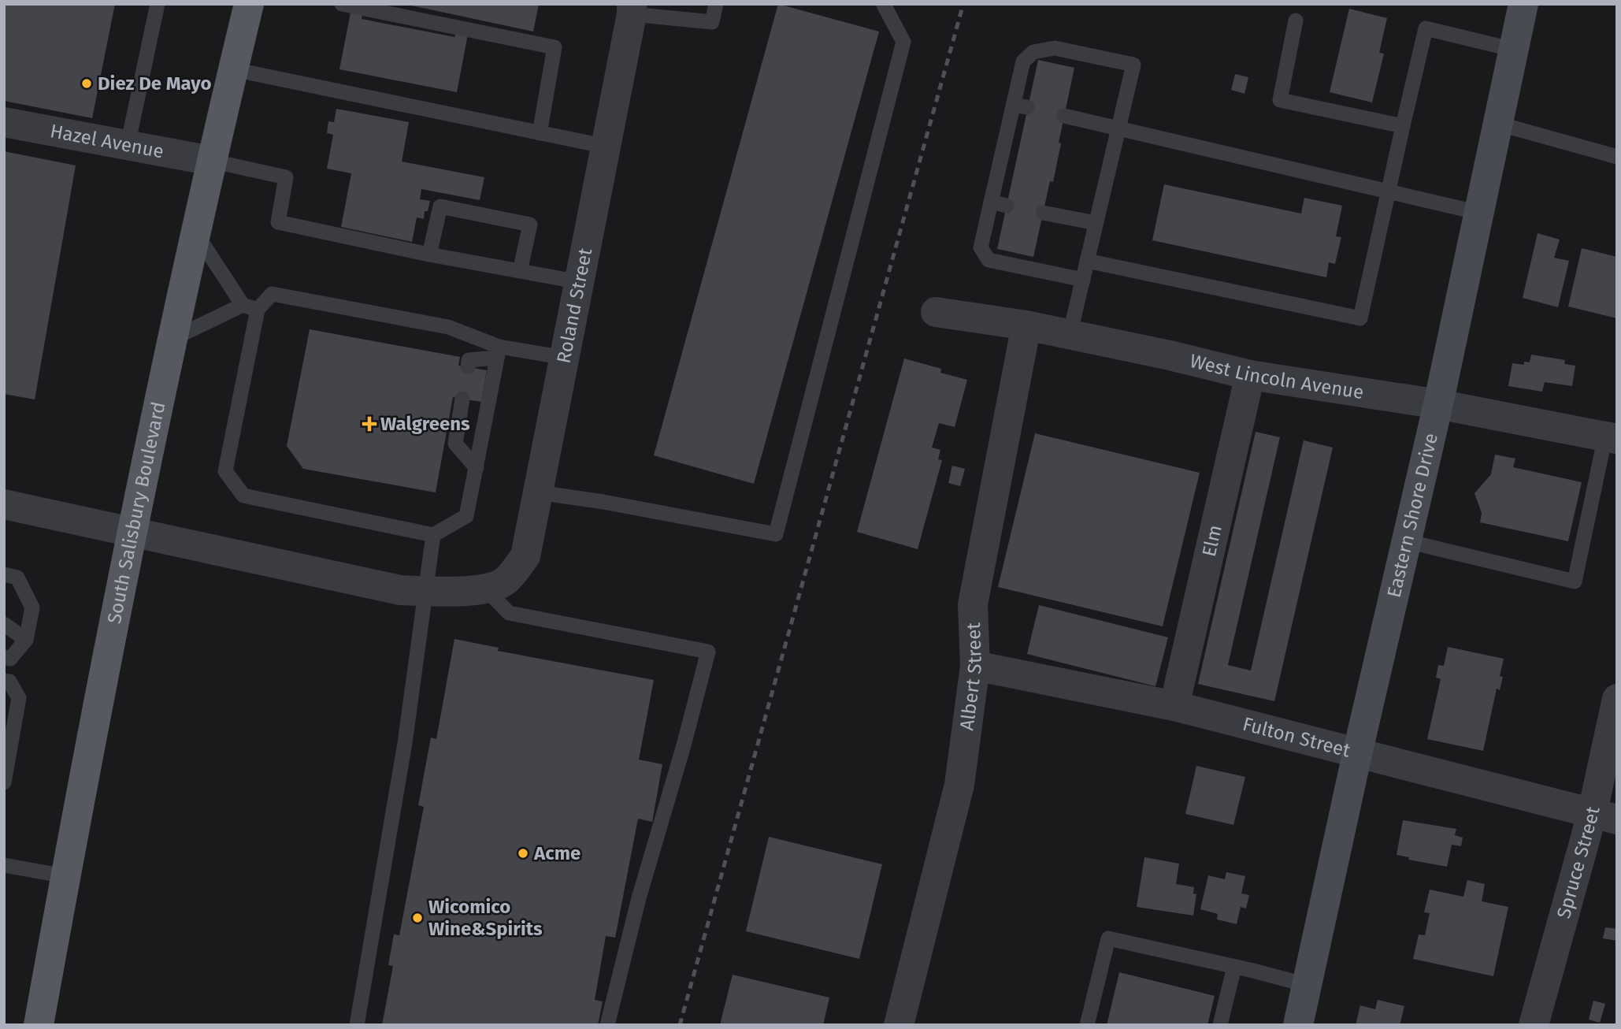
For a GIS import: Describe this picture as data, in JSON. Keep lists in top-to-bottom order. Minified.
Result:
{"streets":{"main road":["South Salisbury Boulevard"],"street":["Hazel Avenue","Roland Street","West Lincoln Avenue","Eastern Shore Drive","Elm","Albert Street","Fulton Street","Spruce Street"]},"crossings":[["Hazel Avenue","South Salisbury Boulevard"],["Roland Street","South Salisbury Boulevard"],["West Lincoln Avenue","Eastern Shore Drive"],["West Lincoln Avenue","Elm"],["West Lincoln Avenue","Albert Street"],["Eastern Shore Drive","Fulton Street"],["Elm","Fulton Street"],["Albert Street","Fulton Street"],["Fulton Street","Spruce Street"]],"places":{"other":["Diez De Mayo","Acme","Wicomico Wine&Spirits"],"health":["Walgreens"]}}
